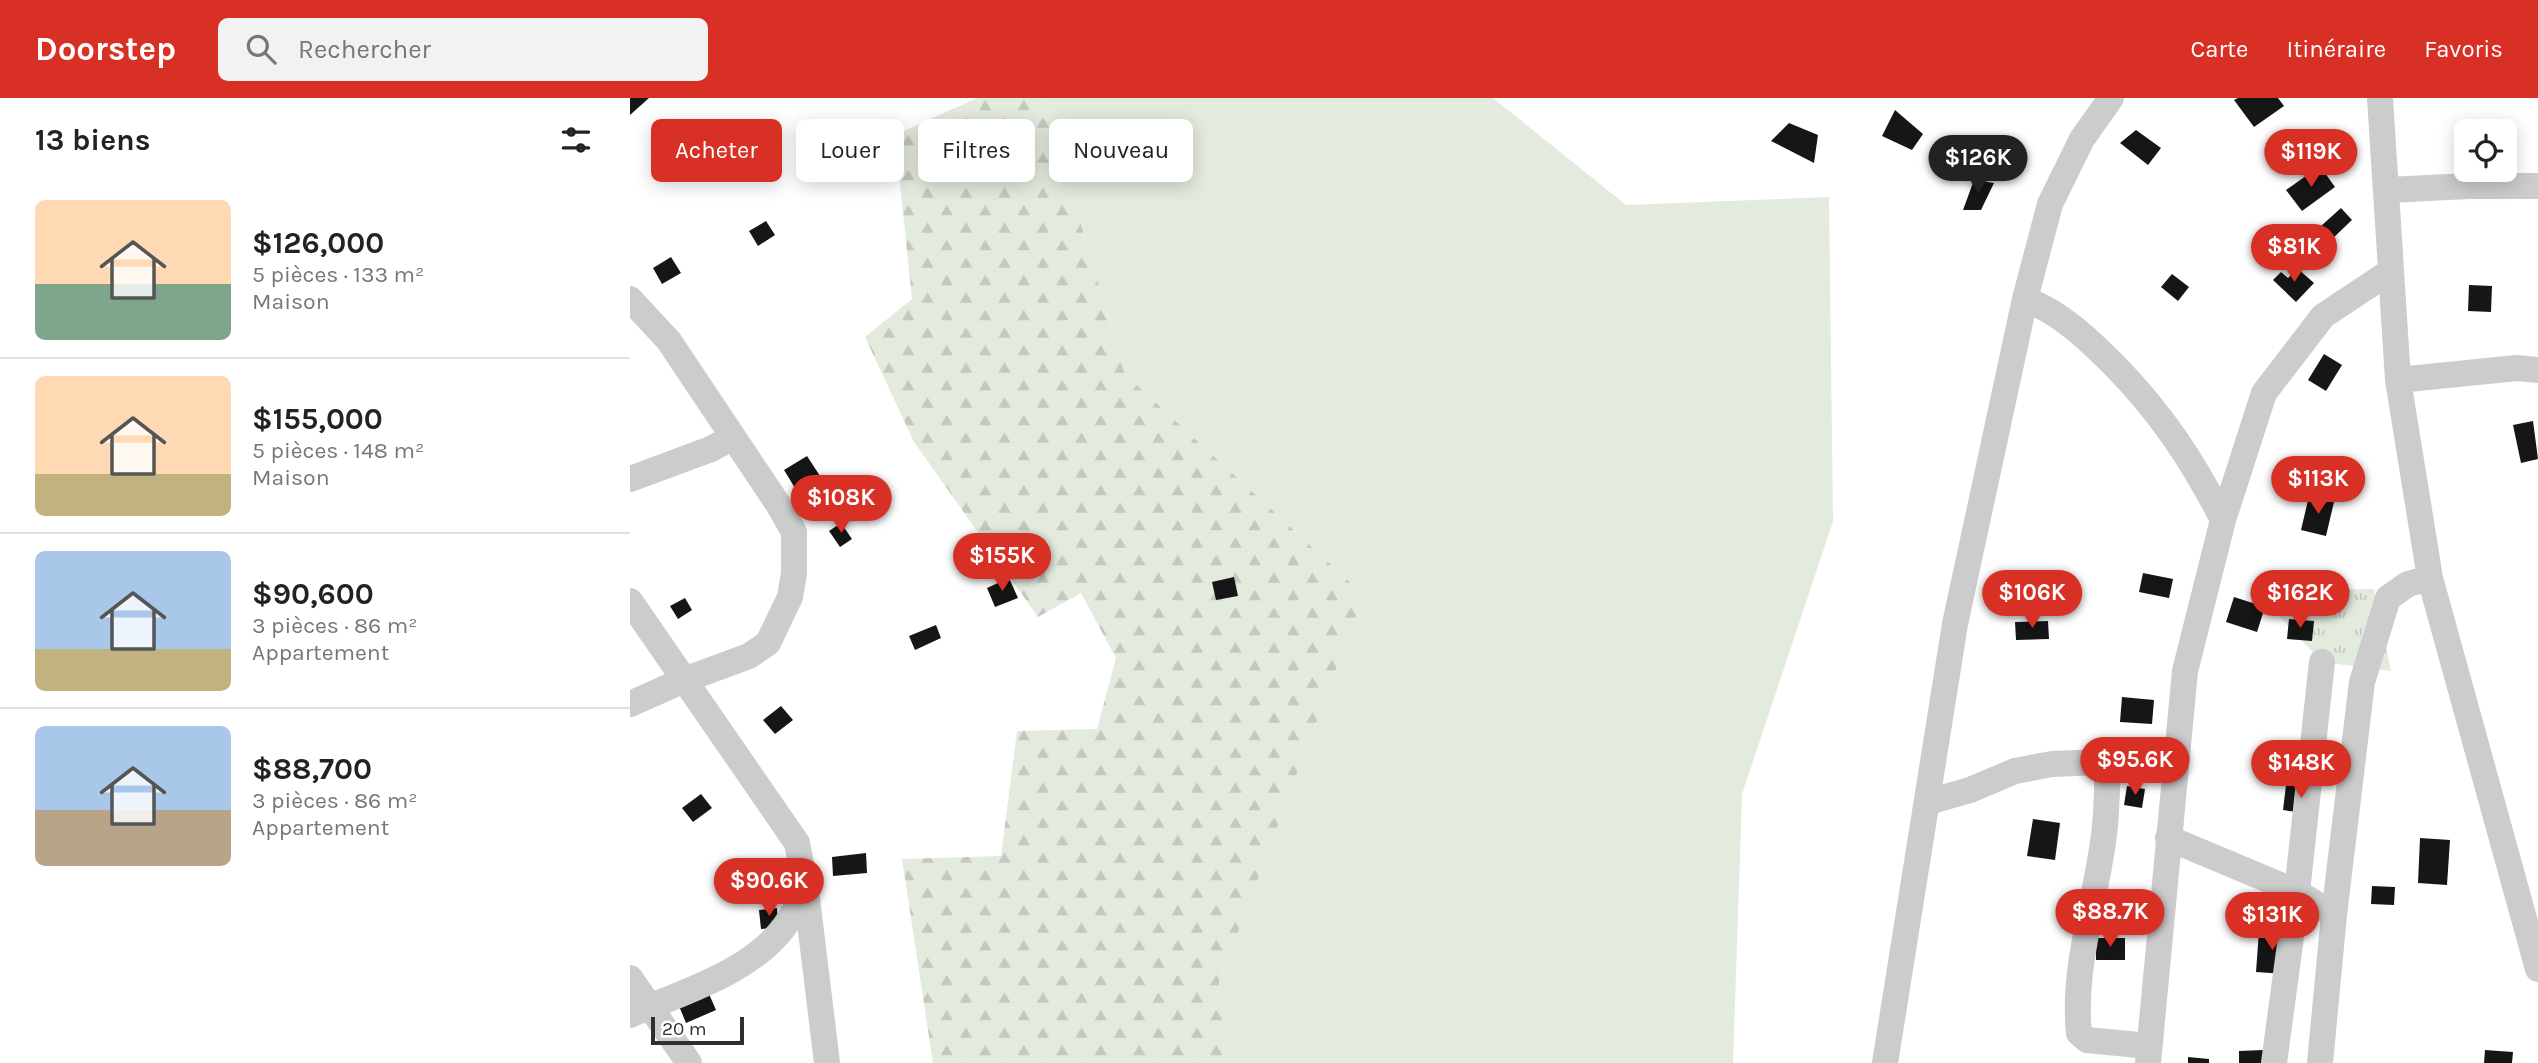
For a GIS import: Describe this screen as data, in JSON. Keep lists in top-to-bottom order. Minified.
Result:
{"scale_bar":"20 m","page":{"header":"Doorstep","search":"Rechercher","nav":["Carte","Itinéraire","Favoris"],"heading":"13 biens","chip":["Acheter","Louer","Filtres","Nouveau"],"price":["$119K","$126K","$81K","$113K","$108K","$155K","$106K","$162K","$95.6K","$148K","$90.6K","$88.7K","$131K"],"list":[{"name":"$126,000","note":"5 pièces · 133 m² · Maison"},{"name":"$155,000","note":"5 pièces · 148 m² · Maison"},{"name":"$90,600","note":"3 pièces · 86 m² · Appartement"},{"name":"$88,700","note":"3 pièces · 86 m² · Appartement"}],"scale":"20 m"}}
